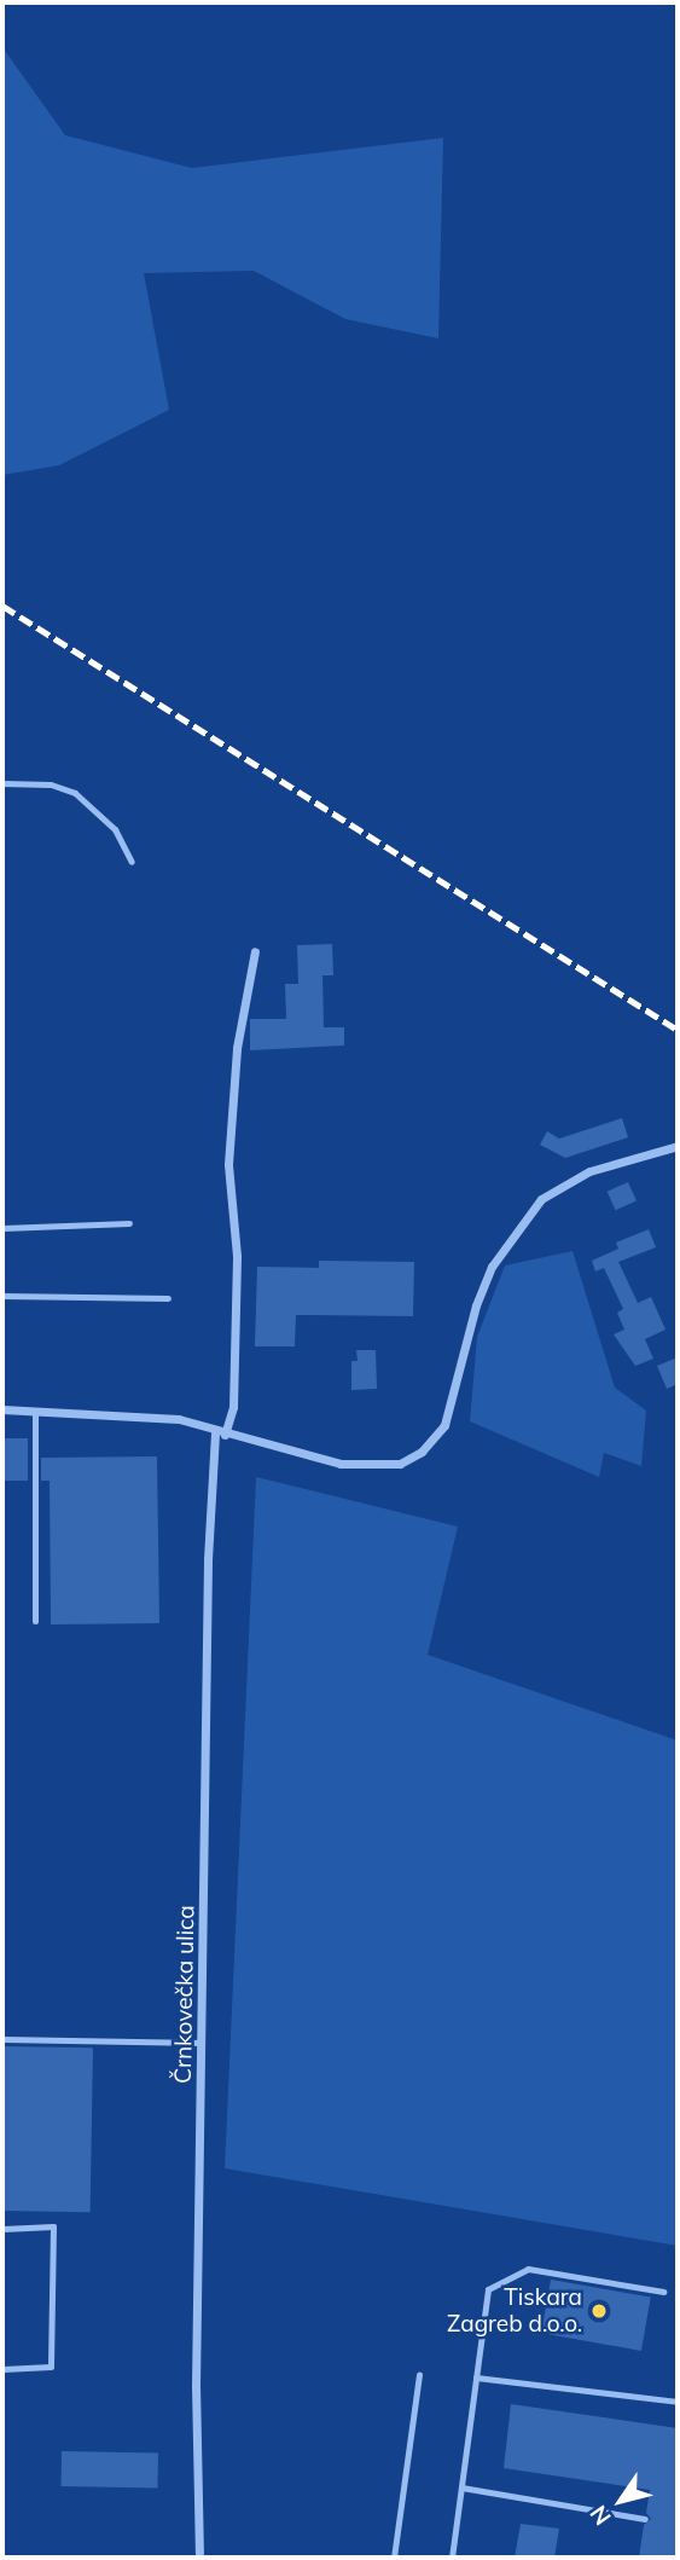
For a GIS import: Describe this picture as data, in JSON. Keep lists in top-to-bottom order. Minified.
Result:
{"streets":{"street":["Črnkovečka ulica"]},"places":["Tiskara Zagreb d.o.o."],"north":"bottom left"}
